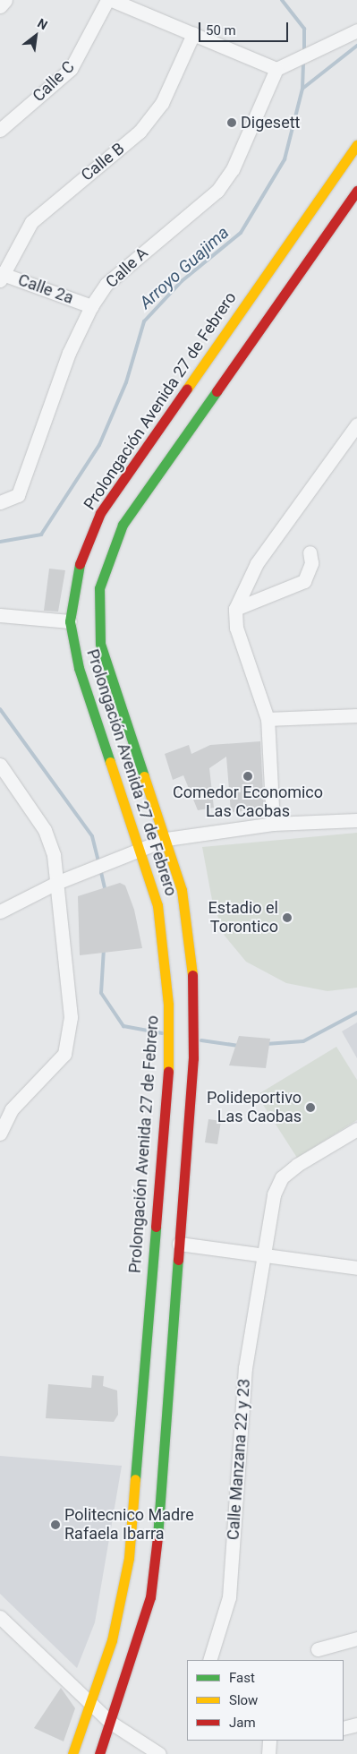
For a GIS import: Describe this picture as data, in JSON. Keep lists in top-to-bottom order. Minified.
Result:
{"streets":{"main road":["Prolongación Avenida 27 de Febrero"],"street":["Calle C","Calle B","Calle A","Calle 2a","Calle Manzana 22 y 23"]},"crossings":[["Calle B","Calle 2a"],["Calle A","Calle 2a"]],"water":["Arroyo Guajima"],"places":["Digesett","Comedor Economico Las Caobas","Estadio el Torontico","Polideportivo Las Caobas","Politecnico Madre Rafaela Ibarra"],"legend":["Fast","Slow","Jam"],"scale_bar":"50 m","north":"top right"}
